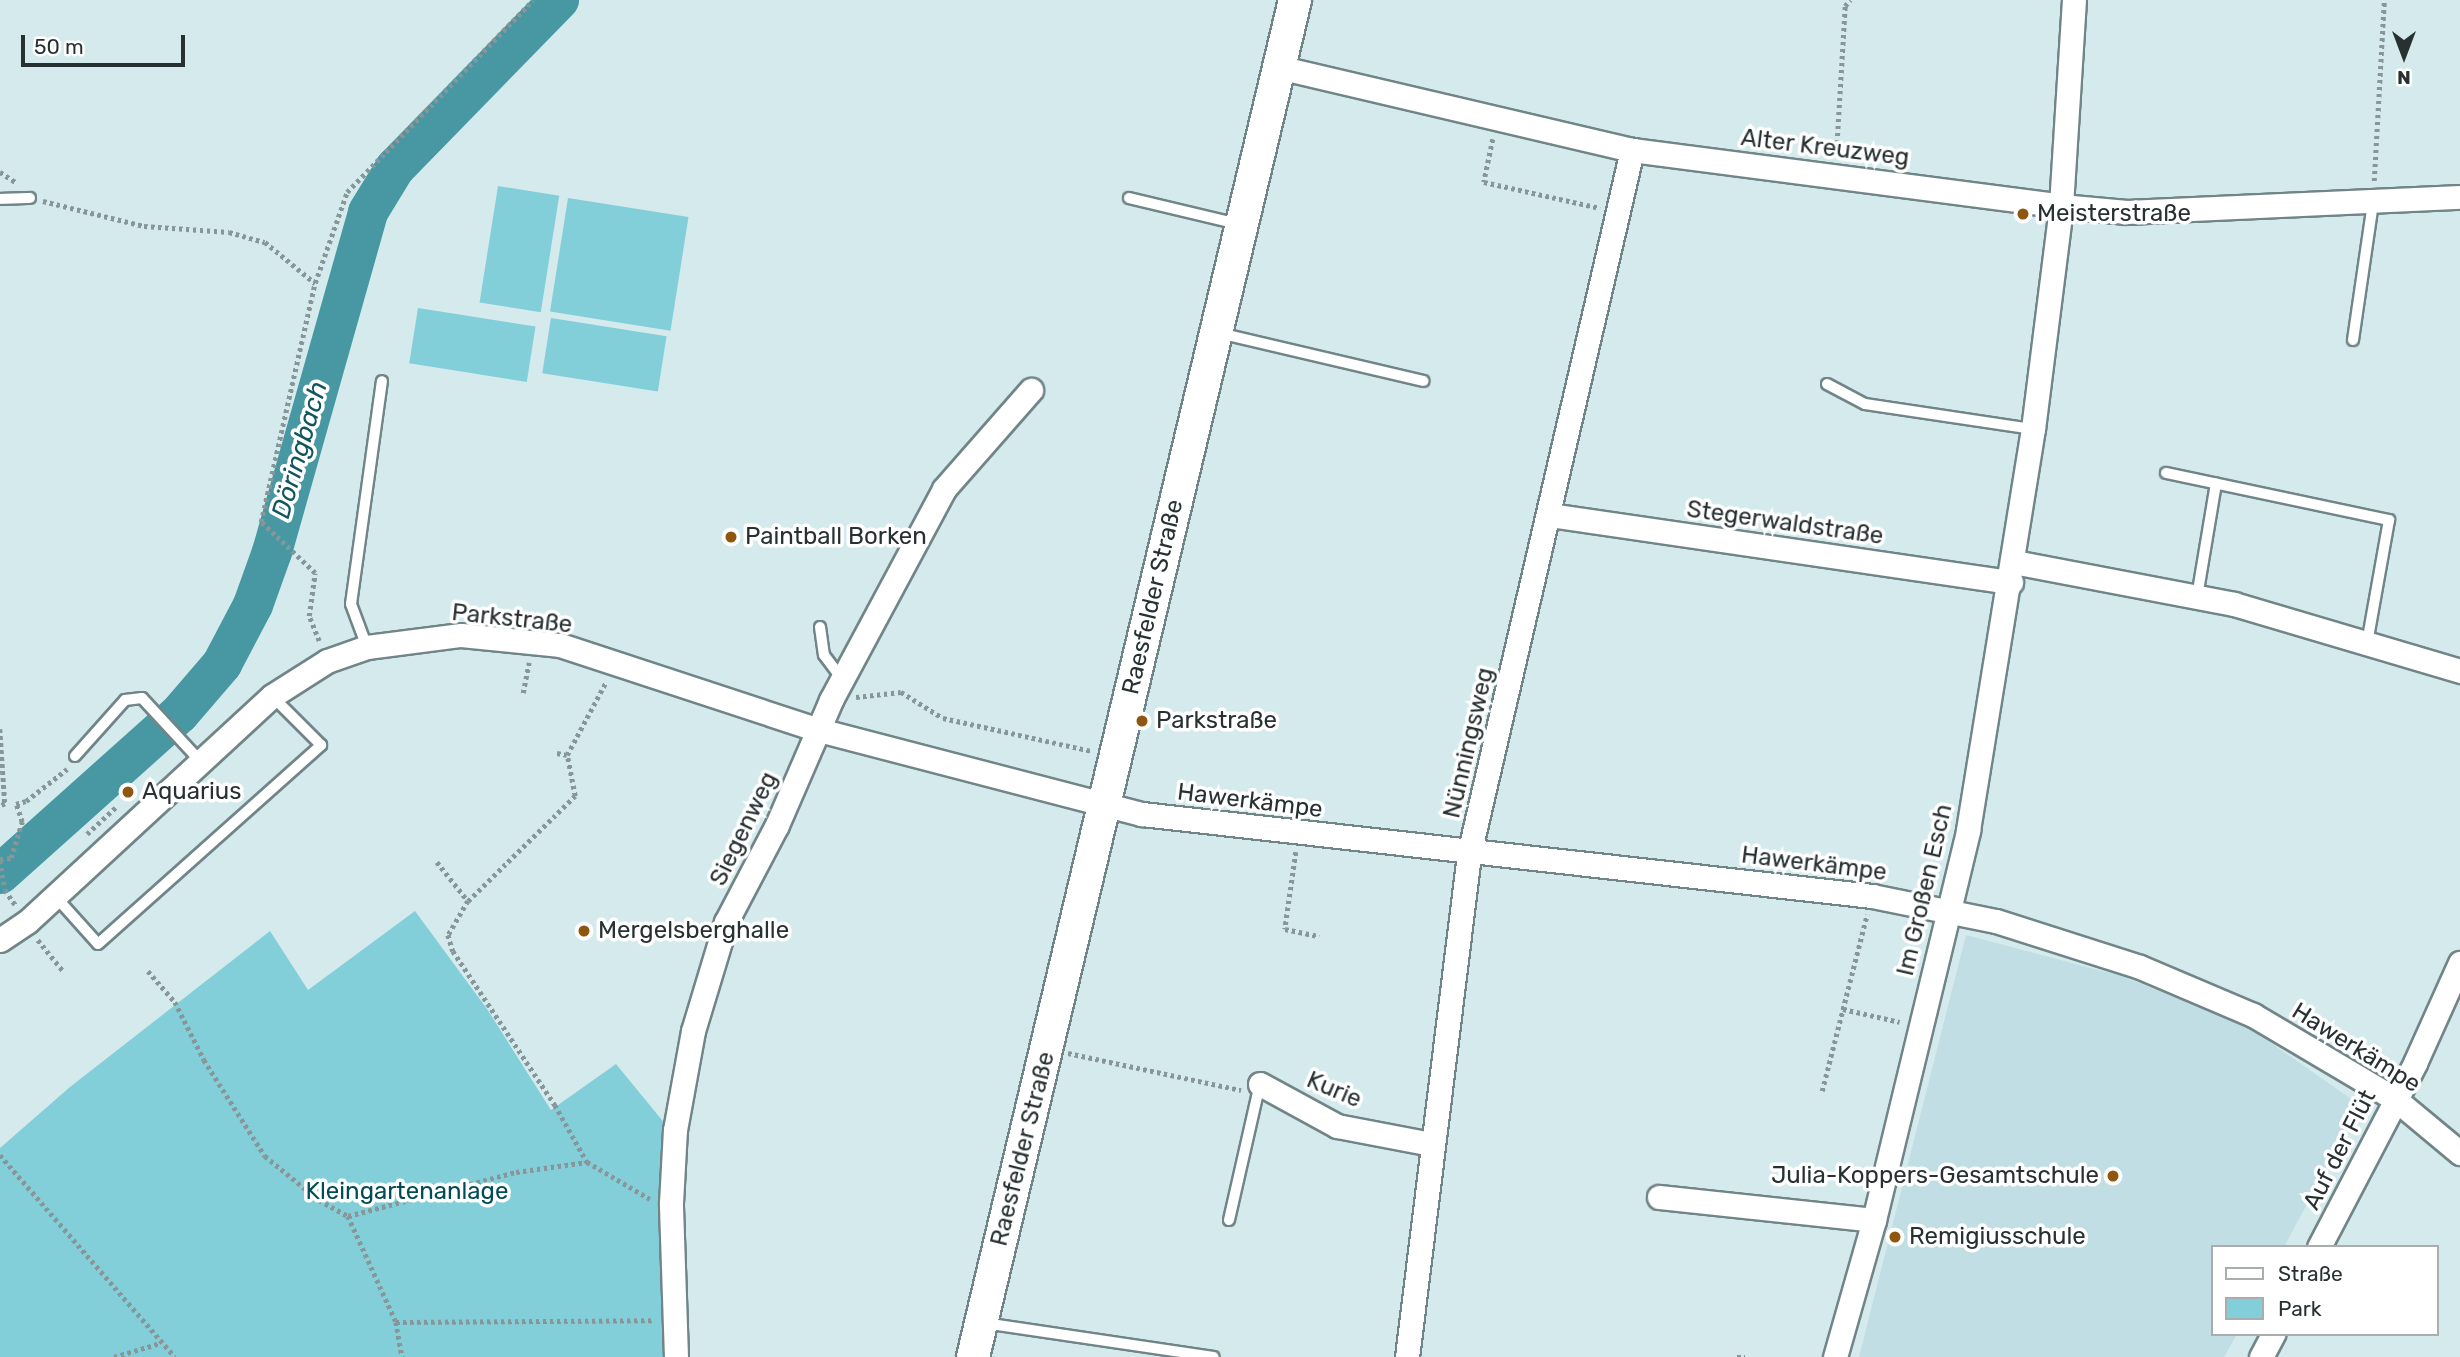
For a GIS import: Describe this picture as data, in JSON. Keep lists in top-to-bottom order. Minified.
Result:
{"streets":{"main road":["Raesfelder Straße"],"street":["Alter Kreuzweg","Stegerwaldstraße","Parkstraße","Nünningsweg","Hawerkämpe","Siegenweg","Im Großen Esch","Kurie","Auf der Flüt"]},"crossings":[["Alter Kreuzweg","Raesfelder Straße"],["Alter Kreuzweg","Nünningsweg"],["Alter Kreuzweg","Im Großen Esch"],["Stegerwaldstraße","Nünningsweg"],["Stegerwaldstraße","Im Großen Esch"],["Raesfelder Straße","Parkstraße"],["Raesfelder Straße","Hawerkämpe"],["Parkstraße","Hawerkämpe"],["Parkstraße","Siegenweg"],["Nünningsweg","Hawerkämpe"],["Nünningsweg","Kurie"],["Hawerkämpe","Im Großen Esch"],["Hawerkämpe","Auf der Flüt"]],"water":["Döringbach"],"parks":["Kleingartenanlage"],"places":["Meisterstraße","Paintball Borken","Parkstraße","Aquarius","Mergelsberghalle","Julia-Koppers-Gesamtschule","Remigiusschule"],"legend":["Straße","Park"],"scale_bar":"50 m","north":"bottom"}
